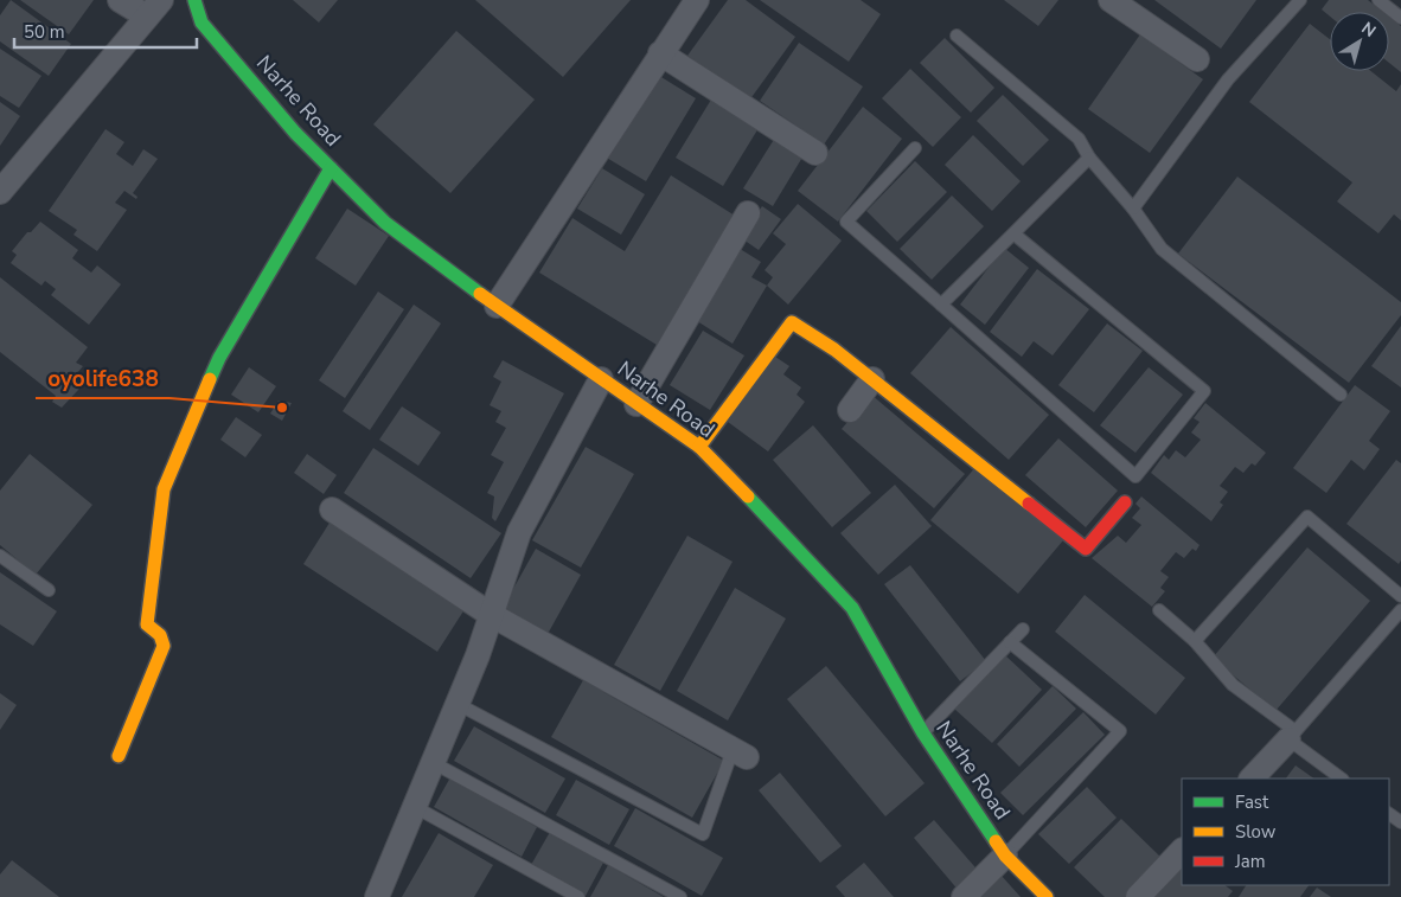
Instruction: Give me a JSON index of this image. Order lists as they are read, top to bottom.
{
  "streets": {
    "street": ["Narhe Road"]
  },
  "places": ["oyolife638"],
  "legend": ["Fast", "Slow", "Jam"],
  "scale_bar": "50 m",
  "north": "top right"
}
